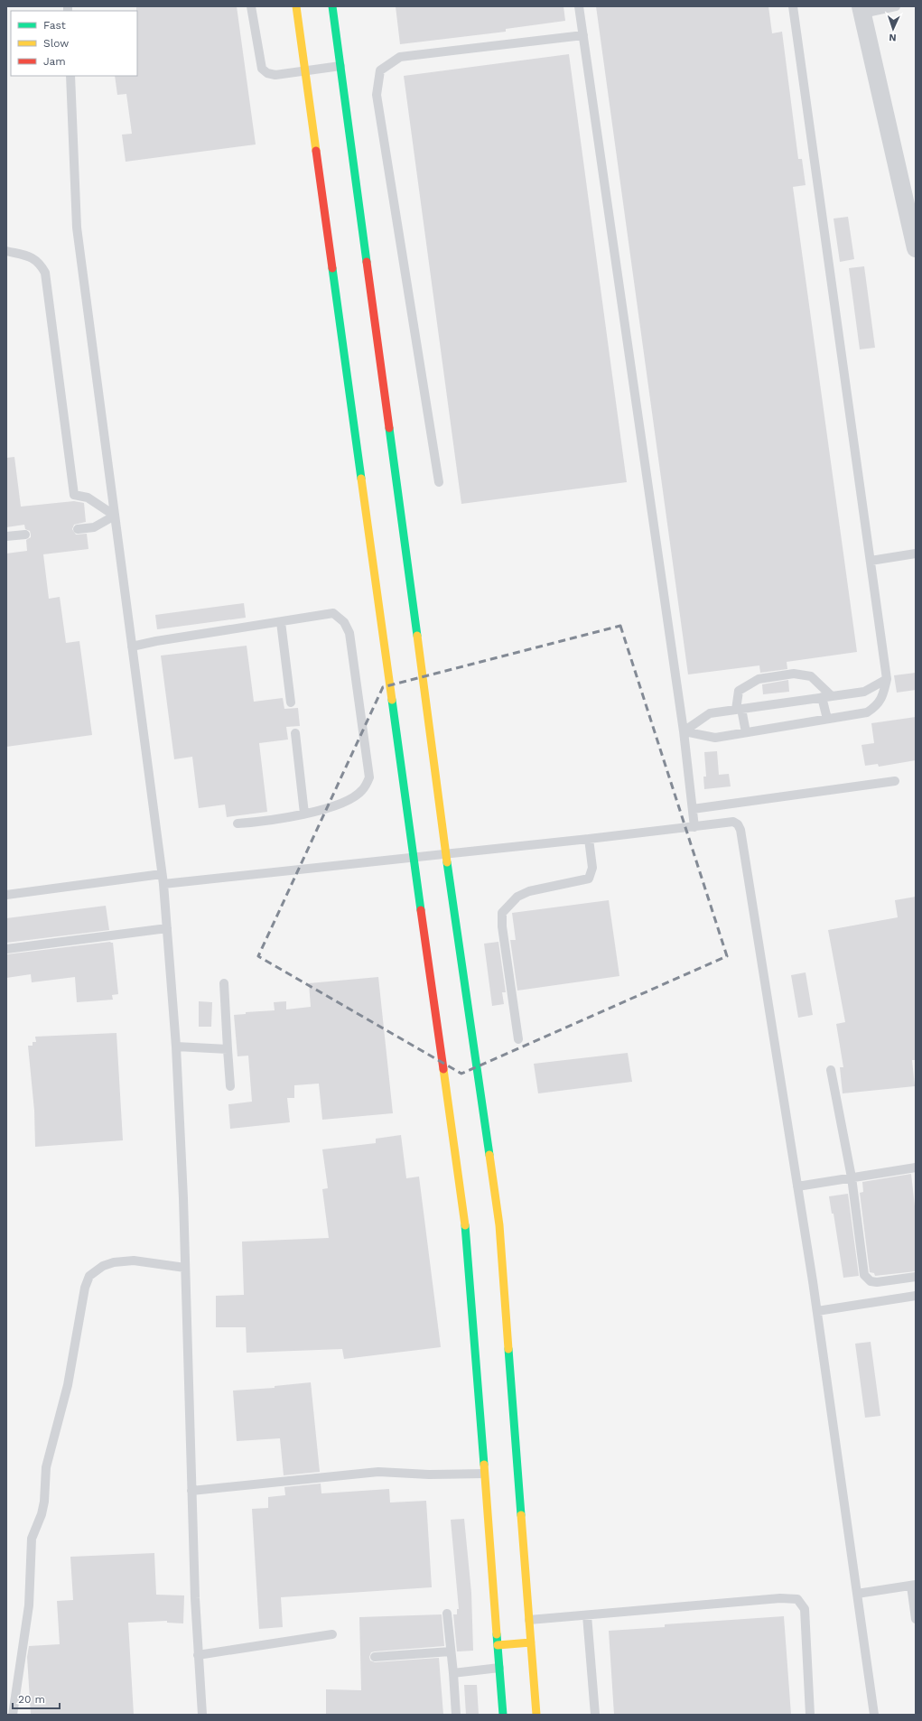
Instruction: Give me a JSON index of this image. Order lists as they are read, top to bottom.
{
  "legend": ["Fast", "Slow", "Jam"],
  "scale_bar": "20 m",
  "north": "bottom"
}
